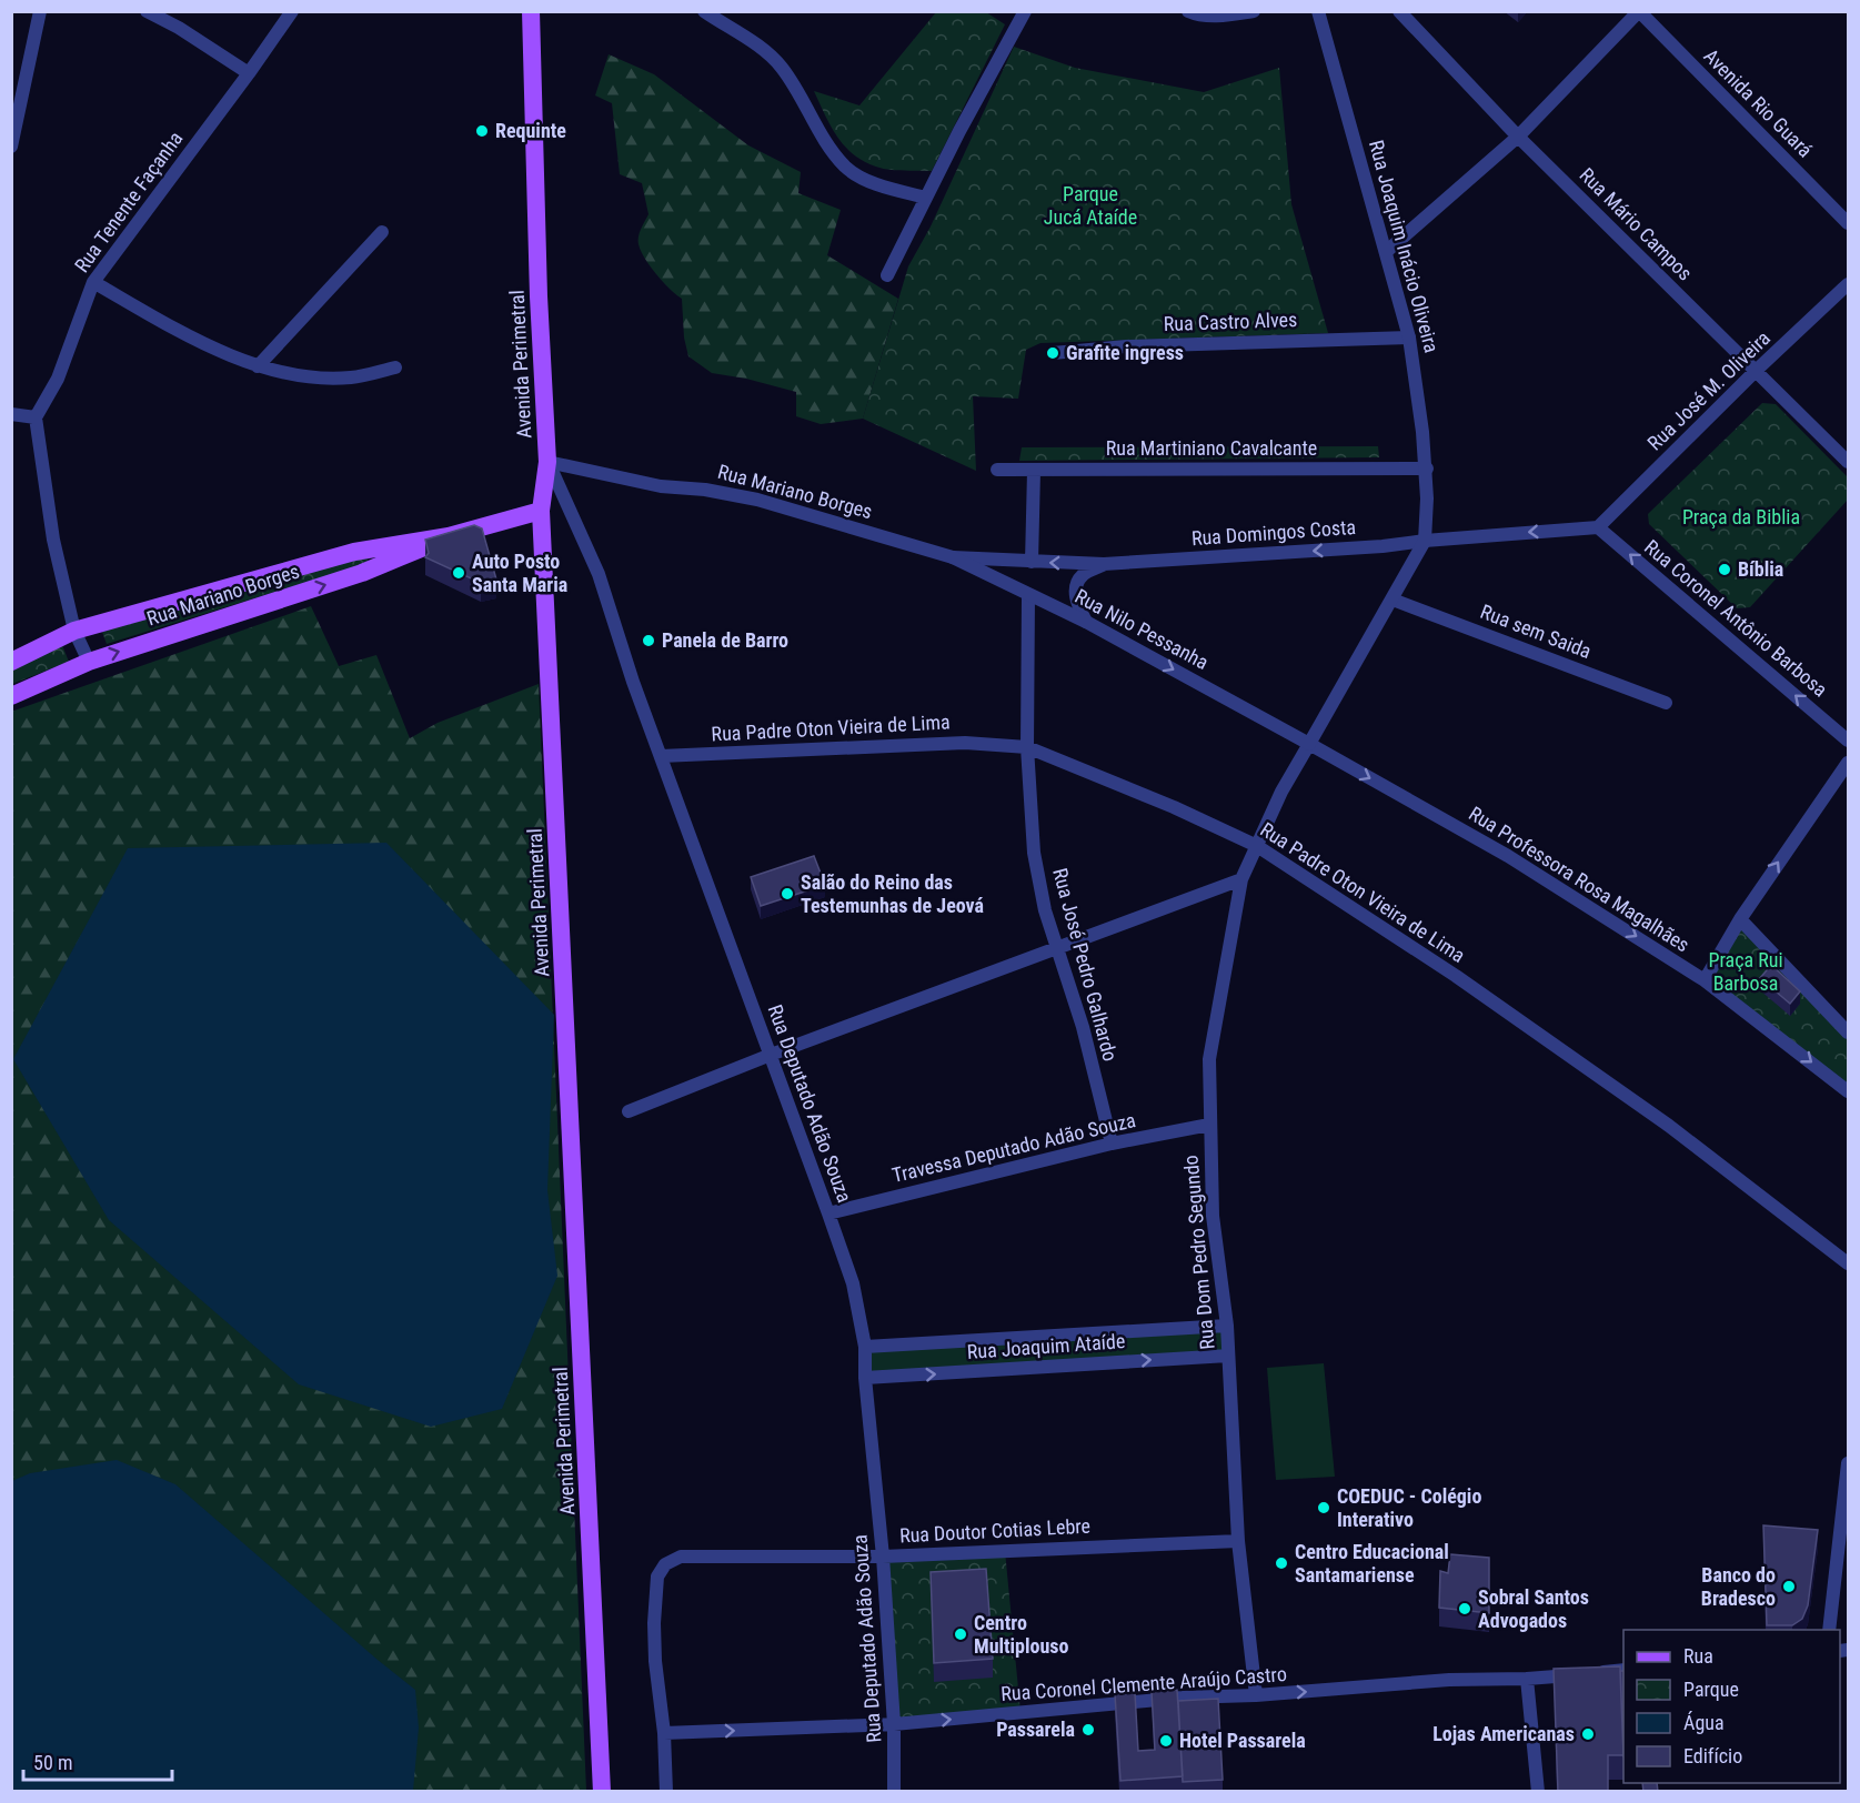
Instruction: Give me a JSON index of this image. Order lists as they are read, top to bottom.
{
  "streets": {
    "main road": ["Avenida Perimetral", "Rua Mariano Borges"],
    "street": [
      "Avenida Rio Guará",
      "Rua Tenente Façanha",
      "Rua Mário Campos",
      "Rua Joaquim Inácio Oliveira",
      "Rua Castro Alves",
      "Rua José M. Oliveira",
      "Rua Martiniano Cavalcante",
      "Rua Domingos Costa",
      "Rua Coronel Antônio Barbosa",
      "Rua Nilo Pessanha",
      "Rua sem Saida",
      "Rua Padre Oton Vieira de Lima",
      "Rua Professora Rosa Magalhães",
      "Rua José Pedro Galhardo",
      "Rua Deputado Adão Souza",
      "Travessa Deputado Adão Souza",
      "Rua Dom Pedro Segundo",
      "Rua Joaquim Ataíde",
      "Rua Doutor Cotias Lebre",
      "Rua Coronel Clemente Araújo Castro"
    ]
  },
  "crossings": [
    ["Rua Mário Campos", "Rua José M. Oliveira"],
    ["Rua Joaquim Inácio Oliveira", "Rua Castro Alves"],
    ["Rua Joaquim Inácio Oliveira", "Rua Martiniano Cavalcante"],
    ["Rua Joaquim Inácio Oliveira", "Rua Domingos Costa"],
    ["Rua Joaquim Inácio Oliveira", "Rua Nilo Pessanha"],
    ["Rua Joaquim Inácio Oliveira", "Rua sem Saida"],
    ["Rua Joaquim Inácio Oliveira", "Rua Professora Rosa Magalhães"],
    ["Rua Joaquim Inácio Oliveira", "Rua Dom Pedro Segundo"],
    ["Avenida Perimetral", "Rua Mariano Borges"],
    ["Avenida Perimetral", "Rua Deputado Adão Souza"],
    ["Rua José M. Oliveira", "Rua Domingos Costa"],
    ["Rua José M. Oliveira", "Rua Coronel Antônio Barbosa"],
    ["Rua Mariano Borges", "Rua Domingos Costa"],
    ["Rua Mariano Borges", "Rua Nilo Pessanha"],
    ["Rua Mariano Borges", "Rua Deputado Adão Souza"],
    ["Rua Domingos Costa", "Rua Coronel Antônio Barbosa"],
    ["Rua Domingos Costa", "Rua Nilo Pessanha"],
    ["Rua Nilo Pessanha", "Rua Professora Rosa Magalhães"],
    ["Rua Nilo Pessanha", "Rua José Pedro Galhardo"],
    ["Rua Nilo Pessanha", "Rua Dom Pedro Segundo"],
    ["Rua Padre Oton Vieira de Lima", "Rua José Pedro Galhardo"],
    ["Rua Padre Oton Vieira de Lima", "Rua Deputado Adão Souza"],
    ["Rua Padre Oton Vieira de Lima", "Rua Dom Pedro Segundo"],
    ["Rua Professora Rosa Magalhães", "Rua Dom Pedro Segundo"],
    ["Rua José Pedro Galhardo", "Travessa Deputado Adão Souza"],
    ["Rua Deputado Adão Souza", "Travessa Deputado Adão Souza"],
    ["Rua Deputado Adão Souza", "Rua Joaquim Ataíde"],
    ["Rua Deputado Adão Souza", "Rua Doutor Cotias Lebre"],
    ["Rua Deputado Adão Souza", "Rua Coronel Clemente Araújo Castro"],
    ["Travessa Deputado Adão Souza", "Rua Dom Pedro Segundo"],
    ["Rua Dom Pedro Segundo", "Rua Joaquim Ataíde"],
    ["Rua Dom Pedro Segundo", "Rua Doutor Cotias Lebre"],
    ["Rua Dom Pedro Segundo", "Rua Coronel Clemente Araújo Castro"],
    ["Rua Doutor Cotias Lebre", "Rua Coronel Clemente Araújo Castro"]
  ],
  "one_way": [
    "Rua Domingos Costa",
    "Rua Coronel Antônio Barbosa",
    "Rua Nilo Pessanha",
    "Rua Professora Rosa Magalhães",
    "Rua Coronel Clemente Araújo Castro"
  ],
  "parks": ["Parque Jucá Ataíde", "Praça da Biblia", "Praça Rui Barbosa"],
  "places": [
    "Requinte",
    "Grafite ingress",
    "Bíblia",
    "Auto Posto Santa Maria",
    "Panela de Barro",
    "Salão do Reino das Testemunhas de Jeová",
    "COEDUC - Colégio Interativo",
    "Centro Educacional Santamariense",
    "Banco do Bradesco",
    "Sobral Santos Advogados",
    "Centro Multiplouso",
    "Passarela",
    "Lojas Americanas",
    "Hotel Passarela"
  ],
  "legend": [
    "Rua",
    "Parque",
    "Água",
    "Edifício"
  ],
  "scale_bar": "50 m"
}
